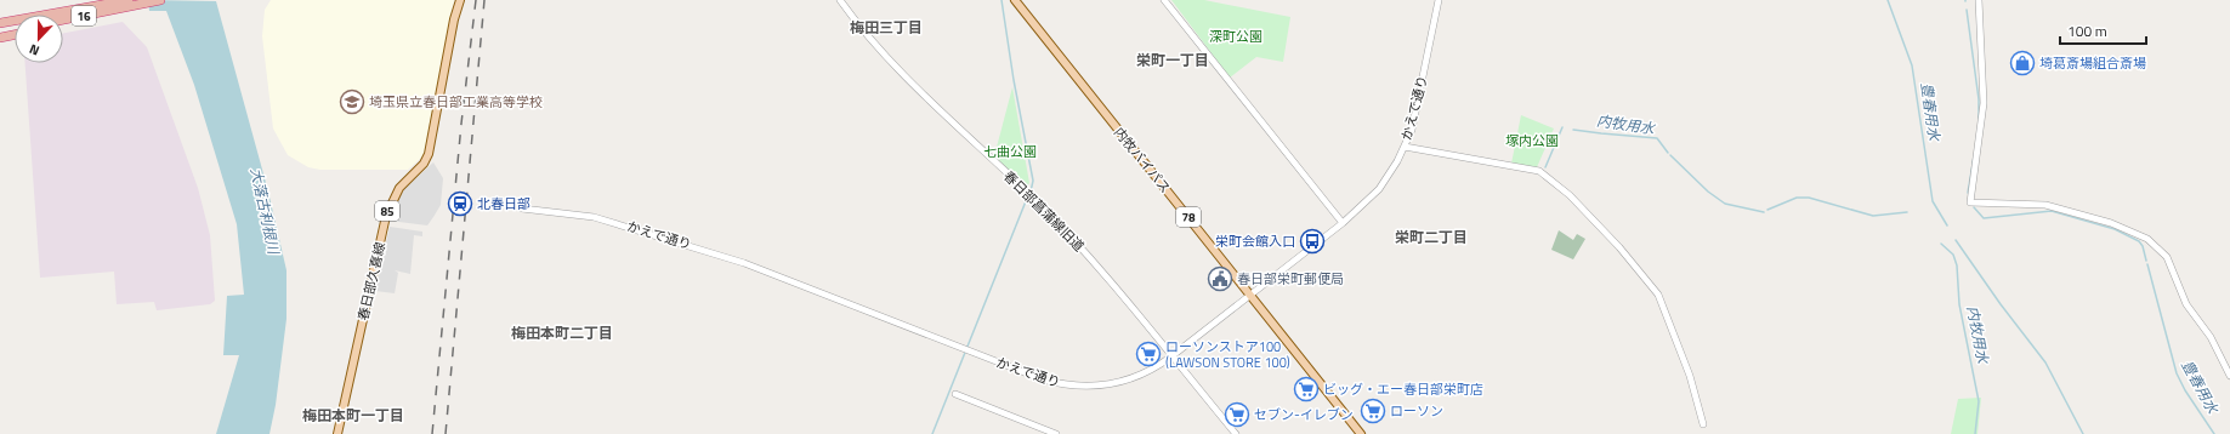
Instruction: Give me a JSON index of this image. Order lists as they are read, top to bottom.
{
  "streets": {
    "highway": ["16"],
    "main road": [
      "内牧バイパス",
      "85",
      "78",
      "春日部久喜線"
    ],
    "street": ["かえで通り", "春日部菖蒲線旧道"]
  },
  "crossings": [
    ["かえで通り", "内牧バイパス"],
    ["かえで通り", "春日部菖蒲線旧道"]
  ],
  "districts": [
    "梅田三丁目",
    "栄町一丁目",
    "栄町二丁目",
    "梅田本町二丁目",
    "梅田本町一丁目"
  ],
  "water": ["豊春用水", "内牧用水", "大落古利根川"],
  "parks": ["深町公園", "塚内公園", "七曲公園"],
  "places": {
    "shop": ["埼葛斎場組合斎場"],
    "school or university": ["埼玉県立春日部工業高等学校"],
    "station": ["北春日部"],
    "bus stop": ["栄町会館入口"],
    "public building": ["春日部栄町郵便局"],
    "supermarket": [
      "ローソンストア100 (LAWSON STORE 100)",
      "ビッグ・エー春日部栄町店",
      "ローソン",
      "セブン-イレブン"
    ]
  },
  "scale_bar": "100 m",
  "north": "bottom"
}
